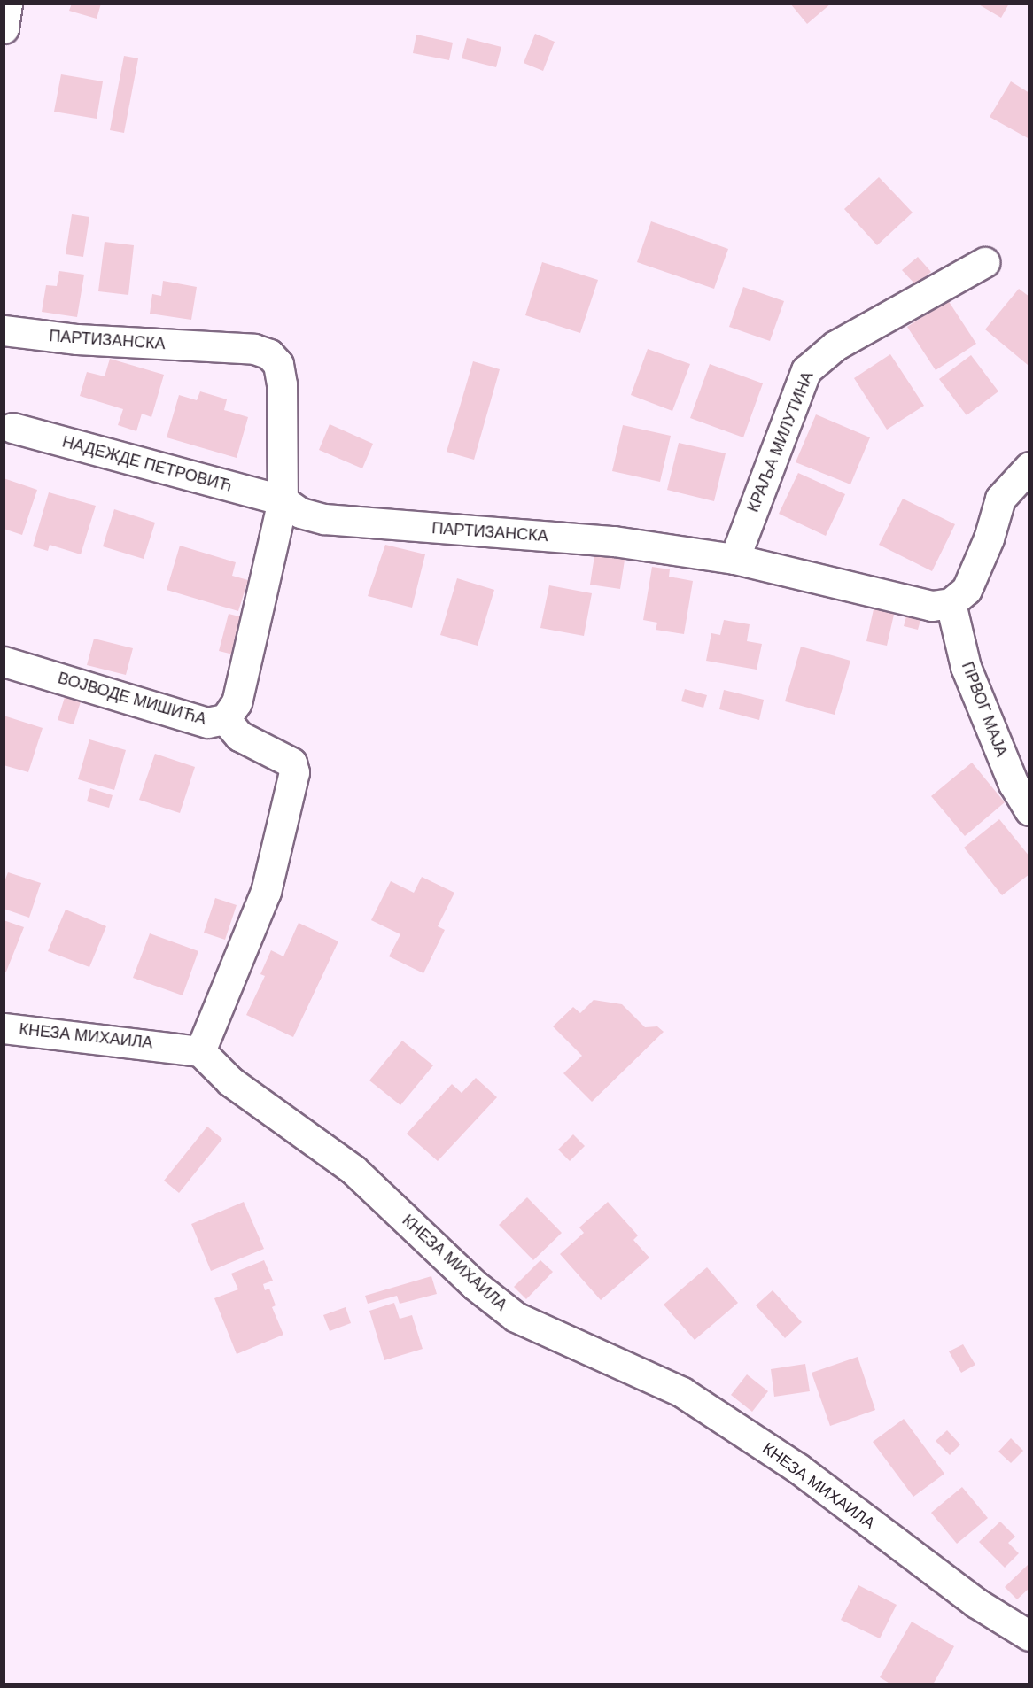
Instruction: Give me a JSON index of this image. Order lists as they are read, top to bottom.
{
  "streets": {
    "street": [
      "ПАРТИЗАНСКА",
      "КРАЉА МИЛУТИНА",
      "НАДЕЖДЕ ПЕТРОВИЋ",
      "ВОЈВОДЕ МИШИЋА",
      "ПРВОГ МАЈА",
      "КНЕЗА МИХАИЛА"
    ]
  },
  "crossings": [
    ["ПАРТИЗАНСКА", "КРАЉА МИЛУТИНА"],
    ["ПАРТИЗАНСКА", "НАДЕЖДЕ ПЕТРОВИЋ"],
    ["ПАРТИЗАНСКА", "ВОЈВОДЕ МИШИЋА"],
    ["ПАРТИЗАНСКА", "ПРВОГ МАЈА"],
    ["НАДЕЖДЕ ПЕТРОВИЋ", "ВОЈВОДЕ МИШИЋА"]
  ]
}
